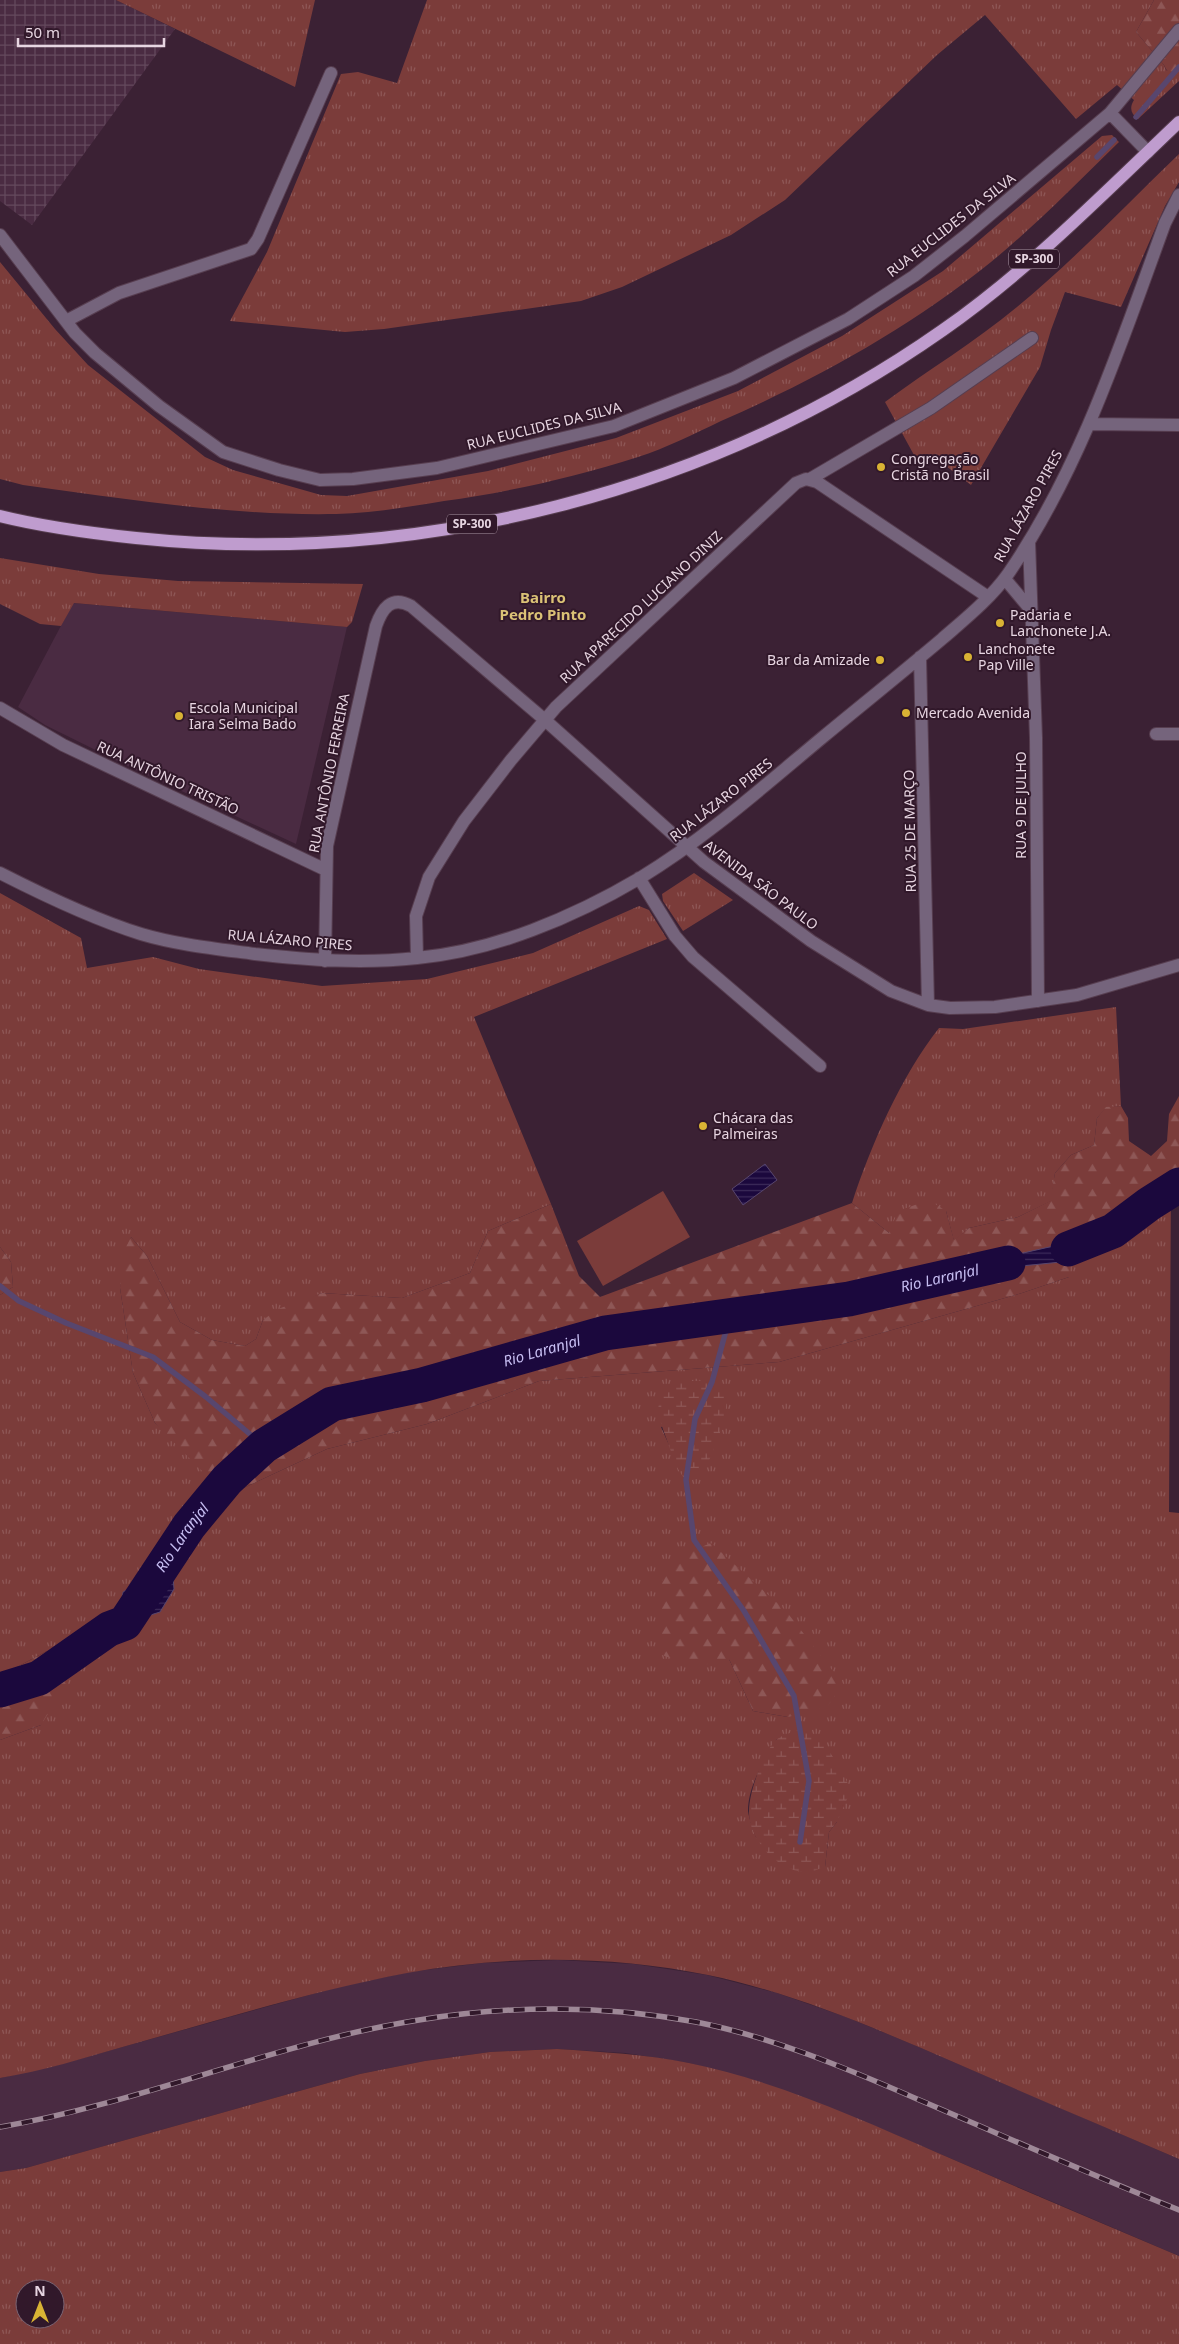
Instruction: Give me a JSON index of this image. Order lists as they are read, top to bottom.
{
  "streets": {
    "main road": ["SP-300"],
    "street": [
      "RUA EUCLIDES DA SILVA",
      "RUA LÁZARO PIRES",
      "RUA APARECIDO LUCIANO DINIZ",
      "RUA ANTÔNIO FERREIRA",
      "RUA ANTÔNIO TRISTÃO",
      "RUA 9 DE JULHO",
      "RUA 25 DE MARÇO",
      "AVENIDA SÃO PAULO"
    ]
  },
  "crossings": [
    ["RUA LÁZARO PIRES", "RUA APARECIDO LUCIANO DINIZ"],
    ["RUA LÁZARO PIRES", "RUA ANTÔNIO FERREIRA"],
    ["RUA LÁZARO PIRES", "RUA 9 DE JULHO"],
    ["RUA LÁZARO PIRES", "RUA 25 DE MARÇO"],
    ["RUA LÁZARO PIRES", "AVENIDA SÃO PAULO"],
    ["RUA APARECIDO LUCIANO DINIZ", "AVENIDA SÃO PAULO"],
    ["RUA ANTÔNIO FERREIRA", "RUA ANTÔNIO TRISTÃO"],
    ["RUA ANTÔNIO FERREIRA", "AVENIDA SÃO PAULO"],
    ["RUA 9 DE JULHO", "AVENIDA SÃO PAULO"],
    ["RUA 25 DE MARÇO", "AVENIDA SÃO PAULO"]
  ],
  "districts": ["Bairro Pedro Pinto"],
  "water": ["Rio Laranjal"],
  "places": [
    "Congregação Cristã no Brasil",
    "Padaria e Lanchonete J.A.",
    "Lanchonete Pap Ville",
    "Bar da Amizade",
    "Mercado Avenida",
    "Escola Municipal Iara Selma Bado",
    "Chácara das Palmeiras"
  ],
  "scale_bar": "50 m",
  "north": "top"
}
